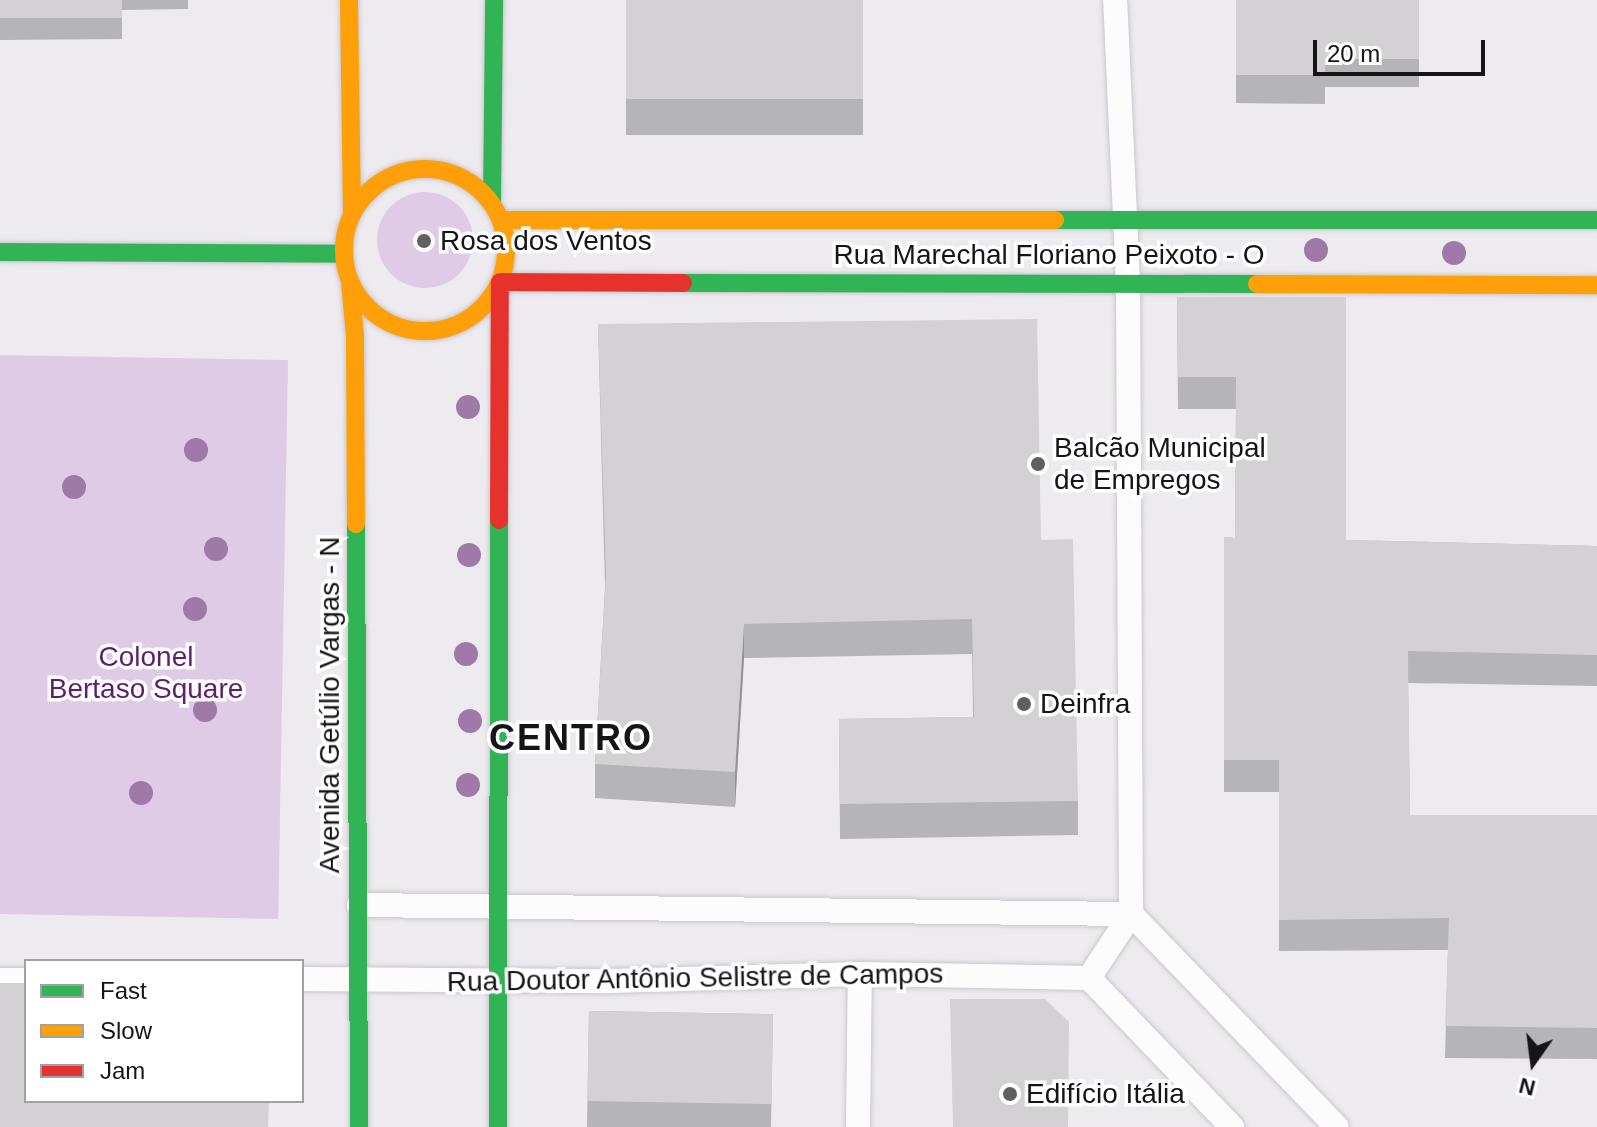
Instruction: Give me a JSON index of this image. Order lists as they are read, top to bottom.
{
  "streets": {
    "street": ["Rua Marechal Floriano Peixoto - O", "Avenida Getúlio Vargas - N"],
    "lane": ["Rua Doutor Antônio Selistre de Campos"]
  },
  "crossings": [
    ["Rua Marechal Floriano Peixoto - O", "Avenida Getúlio Vargas - N"],
    ["Avenida Getúlio Vargas - N", "Rua Doutor Antônio Selistre de Campos"]
  ],
  "districts": ["CENTRO"],
  "parks": ["Colonel Bertaso Square"],
  "places": [
    "Rosa dos Ventos",
    "Balcão Municipal de Empregos",
    "Deinfra",
    "Edifício Itália"
  ],
  "legend": ["Fast", "Slow", "Jam"],
  "scale_bar": "20 m",
  "north": "bottom"
}
